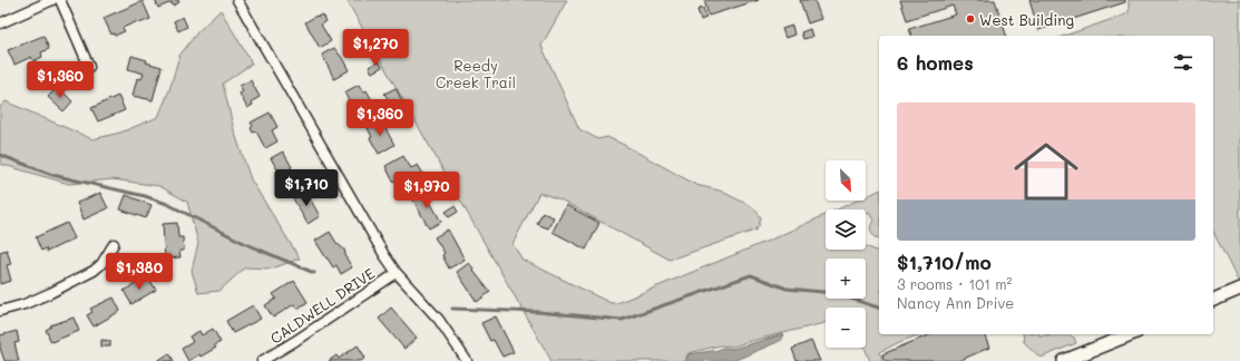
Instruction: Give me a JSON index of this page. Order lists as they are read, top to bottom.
{
  "streets": {
    "street": ["CALDWELL DRIVE"]
  },
  "parks": ["Reedy Creek Trail"],
  "places": ["West Building"],
  "north": "bottom right",
  "page": {
    "price": [
      "$1,270",
      "$1,360",
      "$1,360",
      "$1,710",
      "$1,970",
      "$1,380"
    ],
    "heading": "6 homes",
    "list": [
      {
        "name": "$1,710/mo",
        "note": "3 rooms · 101 m² · Nancy Ann Drive"
      }
    ],
    "map_buttons": ["+", "−"]
  }
}
